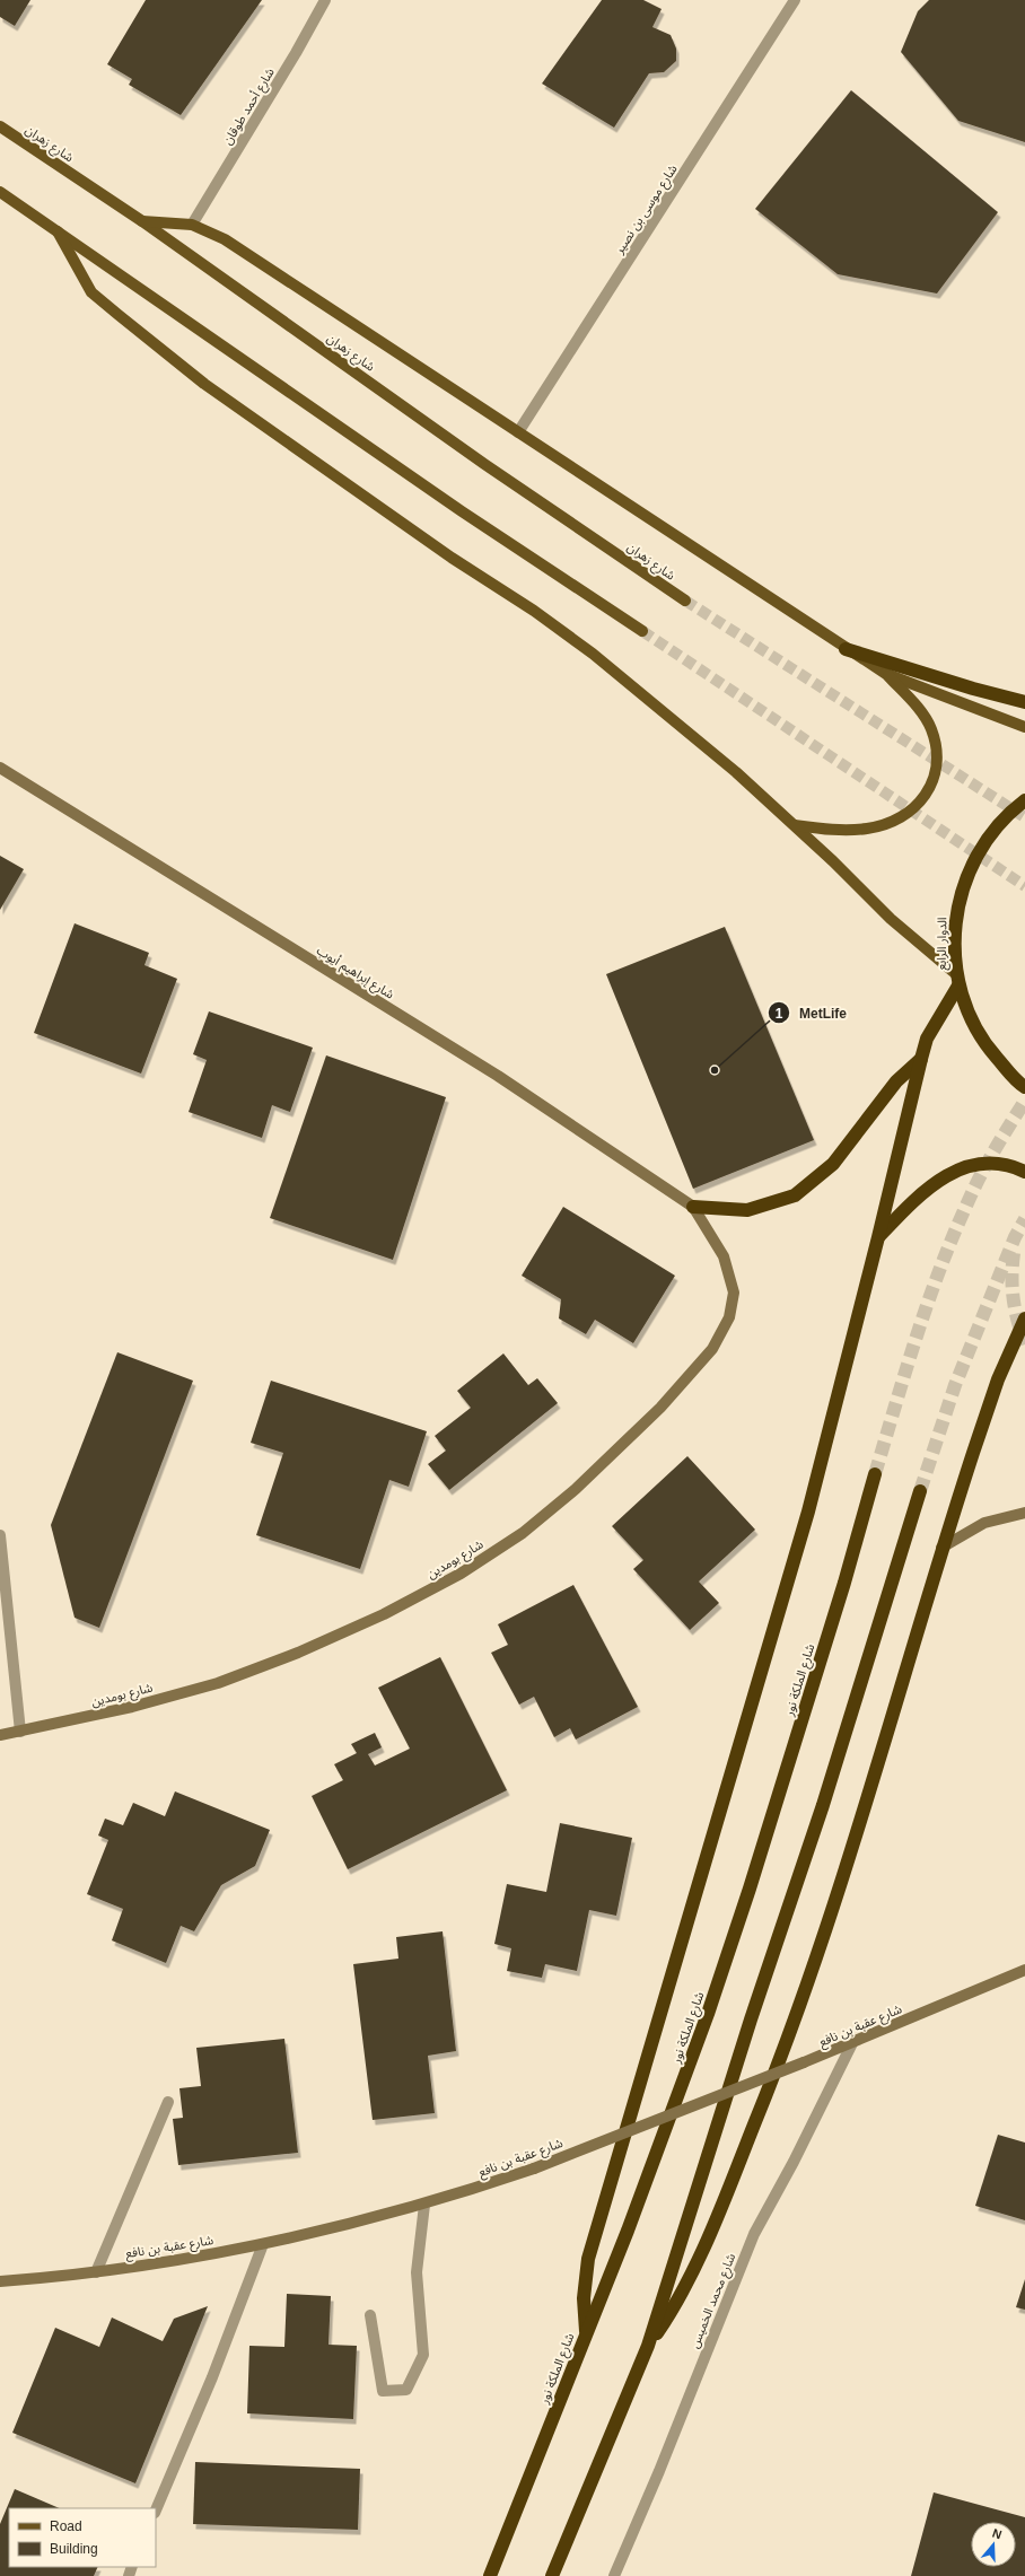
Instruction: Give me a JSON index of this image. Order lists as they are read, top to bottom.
{
  "streets": {
    "highway": ["الدوار الرابع", "شارع الملكة نور"],
    "main road": ["شارع زهران"],
    "street": [
      "شارع أحمد طوقان",
      "شارع موسى بن نصير",
      "شارع إبراهيم أيوب",
      "شارع بومدين",
      "شارع عقبة بن نافع",
      "شارع محمد الخميس"
    ]
  },
  "crossings": [
    ["شارع إبراهيم أيوب", "شارع بومدين"],
    ["شارع عقبة بن نافع", "شارع محمد الخميس"]
  ],
  "places": ["MetLife"],
  "legend": ["Road", "Building"],
  "north": "top"
}
